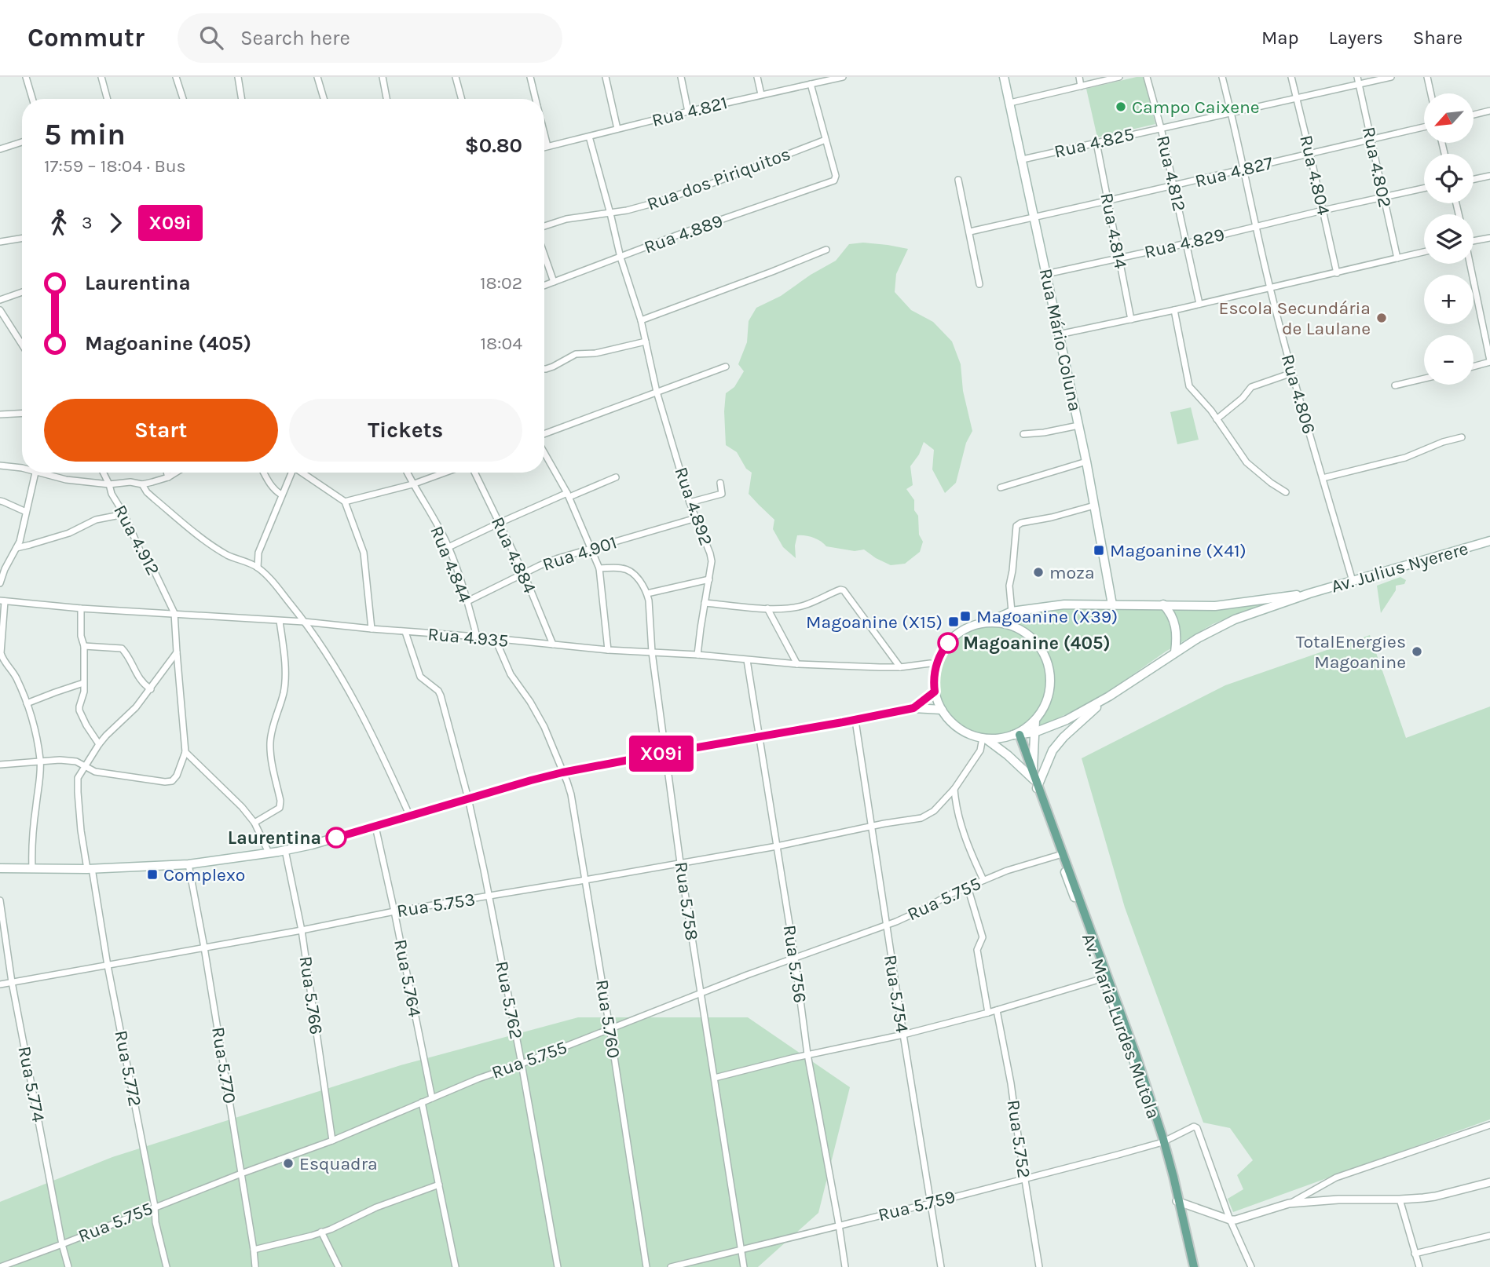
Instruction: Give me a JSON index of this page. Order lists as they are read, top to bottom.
{
  "streets": {
    "main road": ["Rua Mário Coluna", "Av. Julius Nyerere", "Av. Maria Lurdes Mutola"],
    "street": [
      "Rua 4.821",
      "Rua 4.825",
      "Rua 4.802",
      "Rua 4.827",
      "Rua 4.812",
      "Rua 4.804",
      "Rua dos Piriquitos",
      "Rua 4.814",
      "Rua 4.889",
      "Rua 4.829",
      "Rua 4.806",
      "Rua 4.892",
      "Rua 4.912",
      "Rua 4.901",
      "Rua 4.884",
      "Rua 4.844",
      "Rua 4.935",
      "Rua 5.755",
      "Rua 5.758",
      "Rua 5.753",
      "Rua 5.756",
      "Rua 5.764",
      "Rua 5.754",
      "Rua 5.766",
      "Rua 5.762",
      "Rua 5.760",
      "Rua 5.770",
      "Rua 5.772",
      "Rua 5.774",
      "Rua 5.752",
      "Rua 5.759"
    ]
  },
  "crossings": [
    ["Rua 4.821", "Rua 4.892"],
    ["Rua 4.825", "Rua 4.802"],
    ["Rua 4.825", "Rua 4.812"],
    ["Rua 4.825", "Rua 4.804"],
    ["Rua 4.825", "Rua 4.814"],
    ["Rua 4.825", "Rua Mário Coluna"],
    ["Rua 4.825", "Rua 4.806"],
    ["Rua 4.802", "Rua 4.827"],
    ["Rua 4.802", "Rua 4.829"],
    ["Rua 4.827", "Rua 4.812"],
    ["Rua 4.827", "Rua 4.804"],
    ["Rua 4.827", "Rua 4.814"],
    ["Rua 4.827", "Rua Mário Coluna"],
    ["Rua 4.827", "Rua 4.806"],
    ["Rua 4.812", "Rua 4.829"],
    ["Rua 4.804", "Rua 4.829"],
    ["Rua dos Piriquitos", "Rua 4.889"],
    ["Rua dos Piriquitos", "Rua 4.892"],
    ["Rua 4.814", "Rua 4.829"],
    ["Rua 4.889", "Rua 4.892"],
    ["Rua 4.829", "Rua Mário Coluna"],
    ["Rua 4.829", "Rua 4.806"],
    ["Rua Mário Coluna", "Av. Julius Nyerere"],
    ["Rua 4.806", "Av. Julius Nyerere"],
    ["Rua 4.892", "Rua 4.901"],
    ["Rua 4.892", "Rua 4.935"],
    ["Rua 4.912", "Rua 4.935"],
    ["Rua 4.901", "Rua 4.884"],
    ["Rua 4.901", "Rua 4.844"],
    ["Rua 4.884", "Rua 4.935"],
    ["Rua 4.844", "Rua 4.935"],
    ["Av. Julius Nyerere", "Rua 4.935"],
    ["Av. Julius Nyerere", "Rua 5.753"],
    ["Rua 4.935", "Rua 5.758"],
    ["Rua 4.935", "Rua 5.753"],
    ["Rua 4.935", "Rua 5.756"],
    ["Rua 4.935", "Rua 5.762"],
    ["Rua 4.935", "Rua 5.760"],
    ["Rua 5.755", "Rua 5.758"],
    ["Rua 5.755", "Rua 5.756"],
    ["Rua 5.755", "Rua 5.764"],
    ["Rua 5.755", "Rua 5.754"],
    ["Rua 5.755", "Rua 5.766"],
    ["Rua 5.755", "Rua 5.762"],
    ["Rua 5.755", "Rua 5.760"],
    ["Rua 5.755", "Av. Maria Lurdes Mutola"],
    ["Rua 5.755", "Rua 5.770"],
    ["Rua 5.755", "Rua 5.772"],
    ["Rua 5.755", "Rua 5.774"],
    ["Rua 5.758", "Rua 5.753"],
    ["Rua 5.758", "Rua 5.759"],
    ["Rua 5.753", "Rua 5.756"],
    ["Rua 5.753", "Rua 5.764"],
    ["Rua 5.753", "Rua 5.754"],
    ["Rua 5.753", "Rua 5.766"],
    ["Rua 5.753", "Rua 5.762"],
    ["Rua 5.753", "Rua 5.760"],
    ["Rua 5.753", "Rua 5.770"],
    ["Rua 5.753", "Rua 5.772"],
    ["Rua 5.753", "Rua 5.774"],
    ["Rua 5.756", "Rua 5.759"],
    ["Rua 5.754", "Rua 5.759"],
    ["Av. Maria Lurdes Mutola", "Rua 5.759"],
    ["Rua 5.752", "Rua 5.759"]
  ],
  "places": {
    "other": [
      "Campo Caixene",
      "Escola Secundária de Laulane",
      "moza",
      "Magoanine (405)",
      "TotalEnergies Magoanine",
      "Laurentina",
      "Esquadra"
    ],
    "transit": [
      "Magoanine (X41)",
      "Magoanine (X39)",
      "Magoanine (X15)",
      "Complexo"
    ]
  },
  "lines": ["bus line X09i"],
  "north": "bottom left",
  "page": {
    "header": "Commutr",
    "search": "Search here",
    "nav": ["Map", "Layers", "Share"],
    "on_map": "X09i",
    "map_buttons": ["+", "−"],
    "heading": ["5 min", "17:59 – 18:04 · Bus", "$0.80"],
    "legs": ["3", "X09i"],
    "list": [
      {
        "name": "Laurentina",
        "value": "18:02"
      },
      {
        "name": "Magoanine (405)",
        "value": "18:04"
      }
    ],
    "buttons": ["Start", "Tickets"]
  }
}
